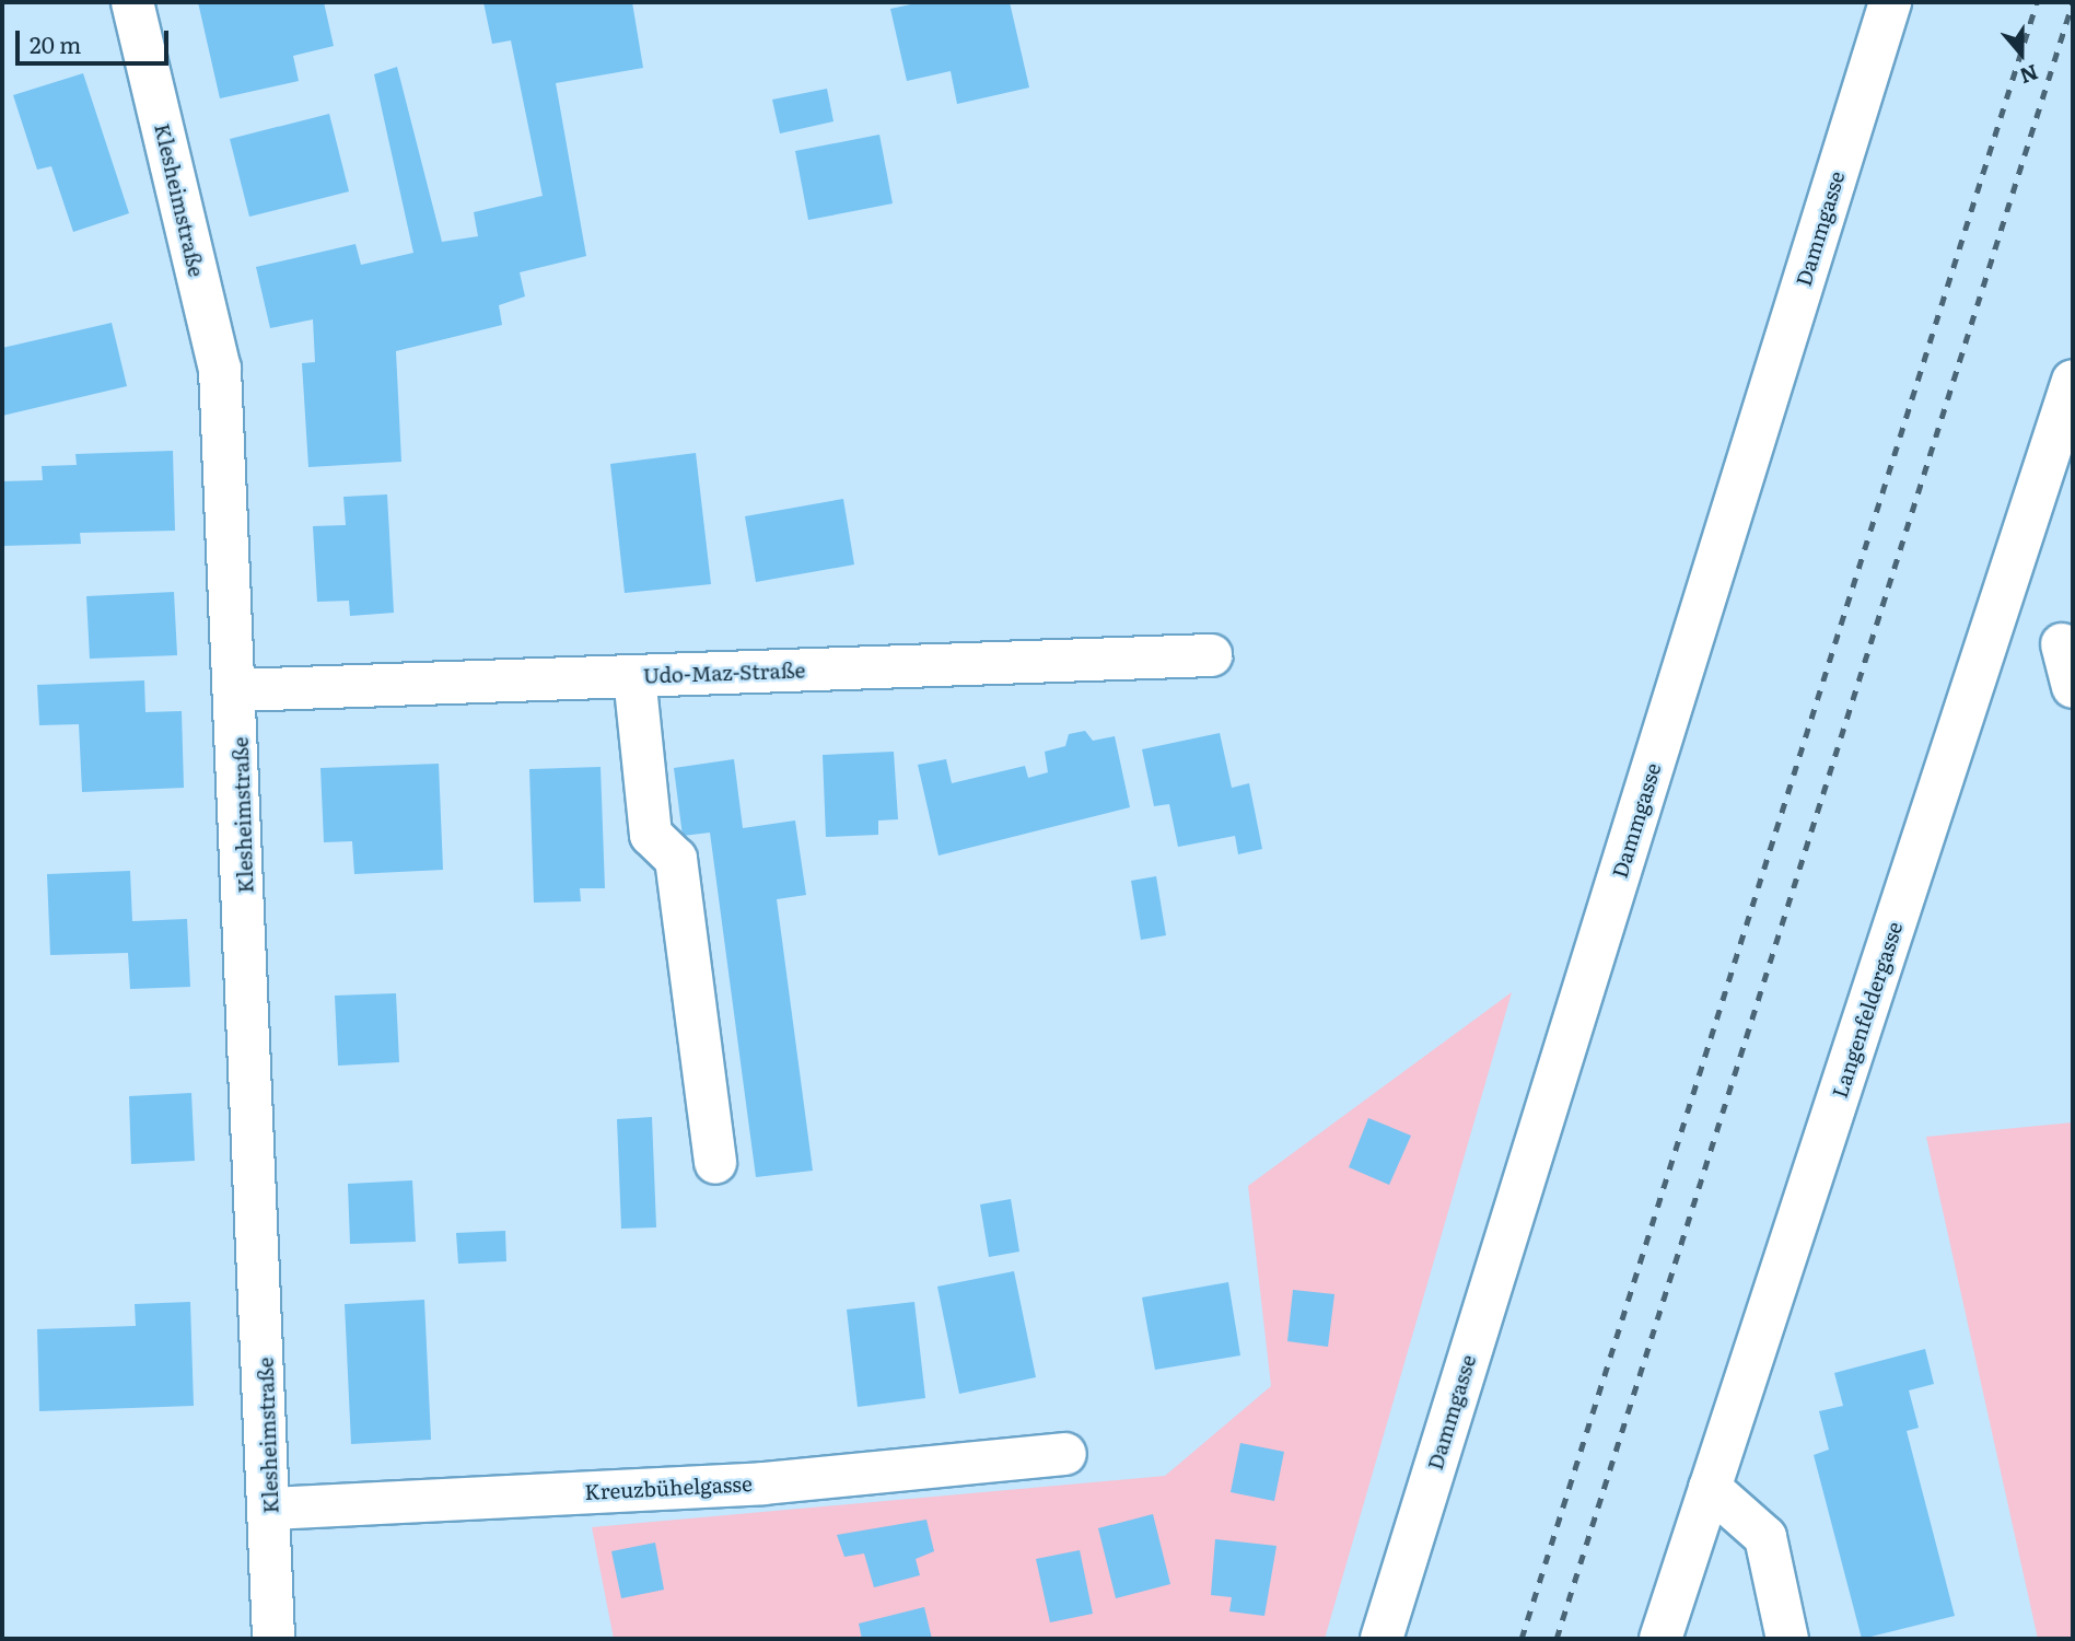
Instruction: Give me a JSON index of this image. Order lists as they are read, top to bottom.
{
  "streets": {
    "street": [
      "Klesheimstraße",
      "Dammgasse",
      "Udo-Maz-Straße",
      "Langenfeldergasse",
      "Kreuzbühelgasse"
    ]
  },
  "crossings": [
    ["Klesheimstraße", "Udo-Maz-Straße"],
    ["Klesheimstraße", "Kreuzbühelgasse"]
  ],
  "scale_bar": "20 m",
  "north": "bottom"
}
